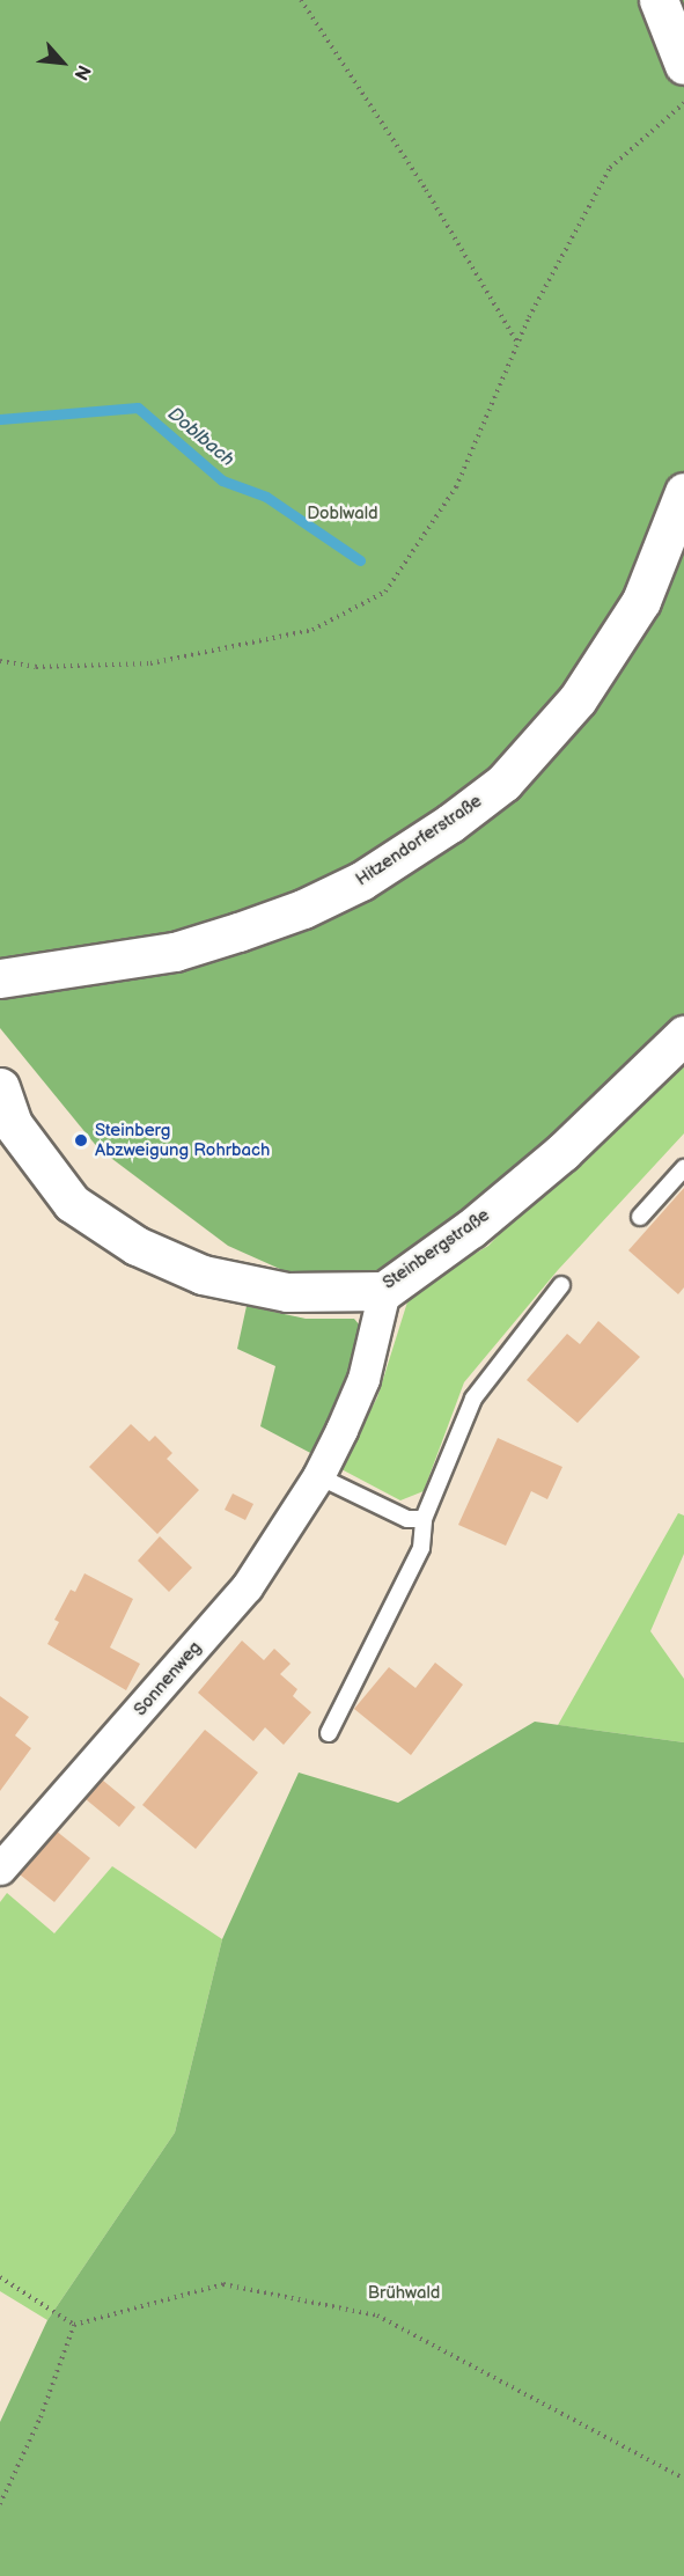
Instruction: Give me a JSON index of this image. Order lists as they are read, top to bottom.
{
  "streets": {
    "main road": ["Hitzendorferstraße", "Steinbergstraße"],
    "street": ["Sonnenweg"]
  },
  "crossings": [
    ["Steinbergstraße", "Sonnenweg"]
  ],
  "water": ["Doblbach"],
  "parks": ["Doblwald", "Brühwald"],
  "places": ["Steinberg Abzweigung Rohrbach"],
  "north": "bottom right"
}
